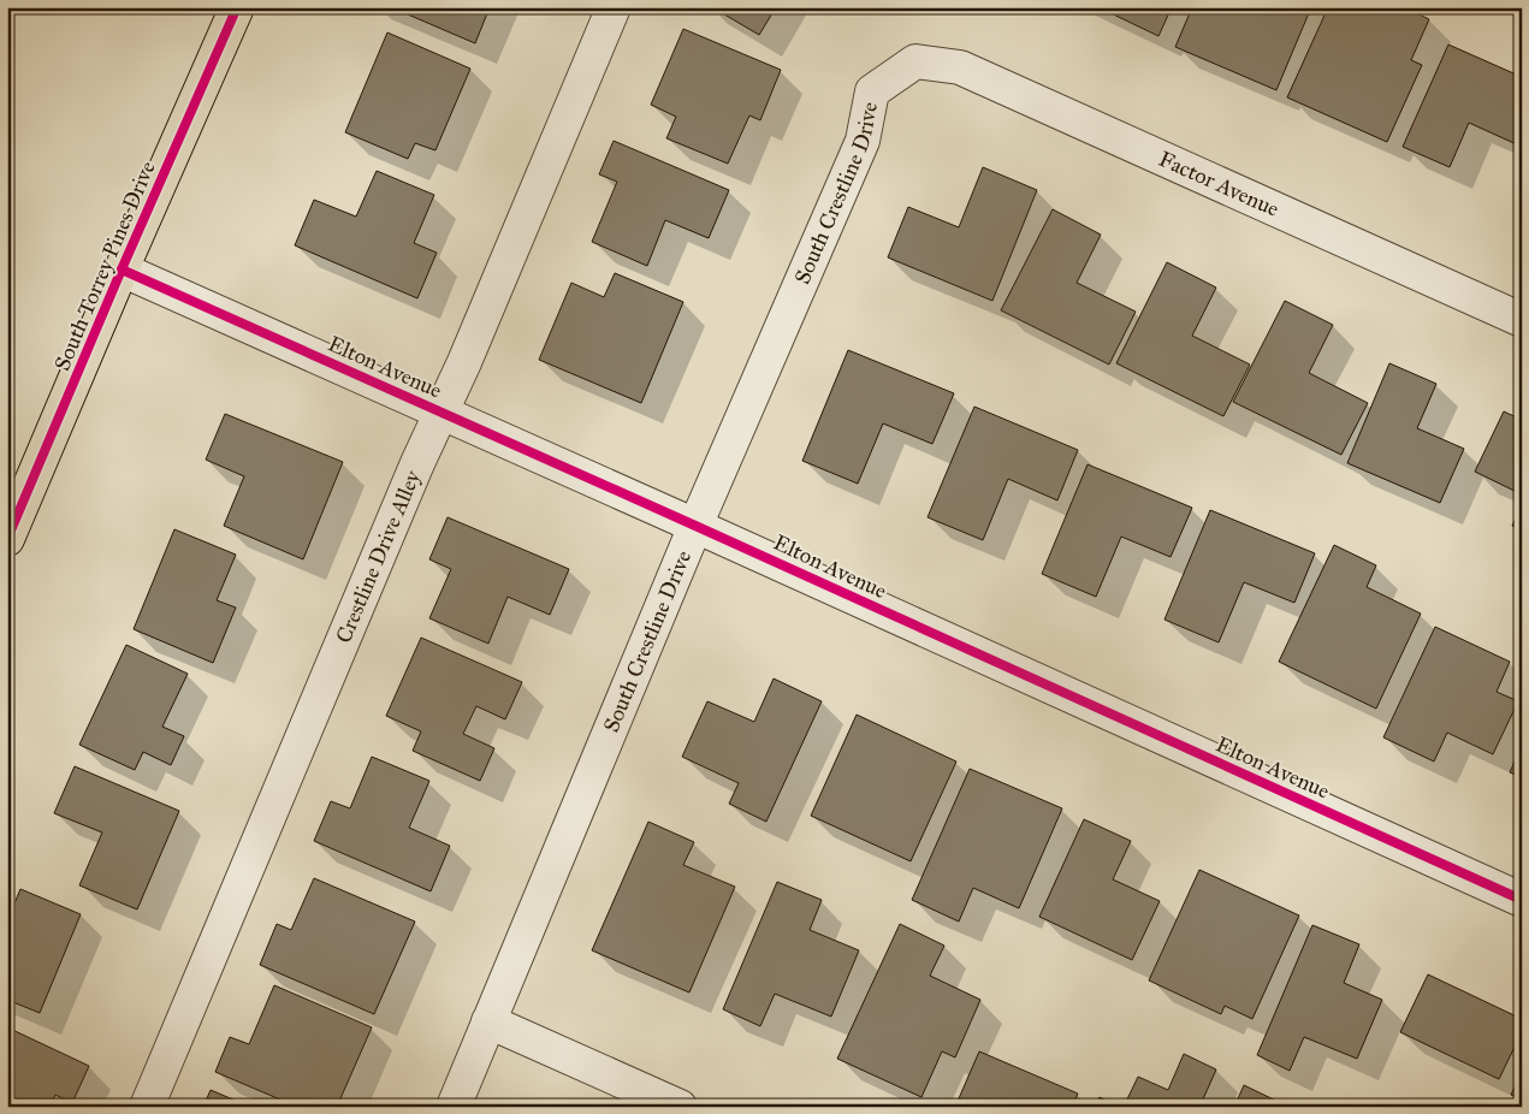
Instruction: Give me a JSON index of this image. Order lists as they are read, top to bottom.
{
  "streets": {
    "main road": ["South Torrey Pines Drive"],
    "street": [
      "Factor Avenue",
      "South Crestline Drive",
      "Elton Avenue",
      "Crestline Drive Alley"
    ]
  },
  "crossings": [
    ["Factor Avenue", "South Crestline Drive"],
    ["South Crestline Drive", "Elton Avenue"],
    ["South Torrey Pines Drive", "Elton Avenue"],
    ["Elton Avenue", "Crestline Drive Alley"]
  ]
}
